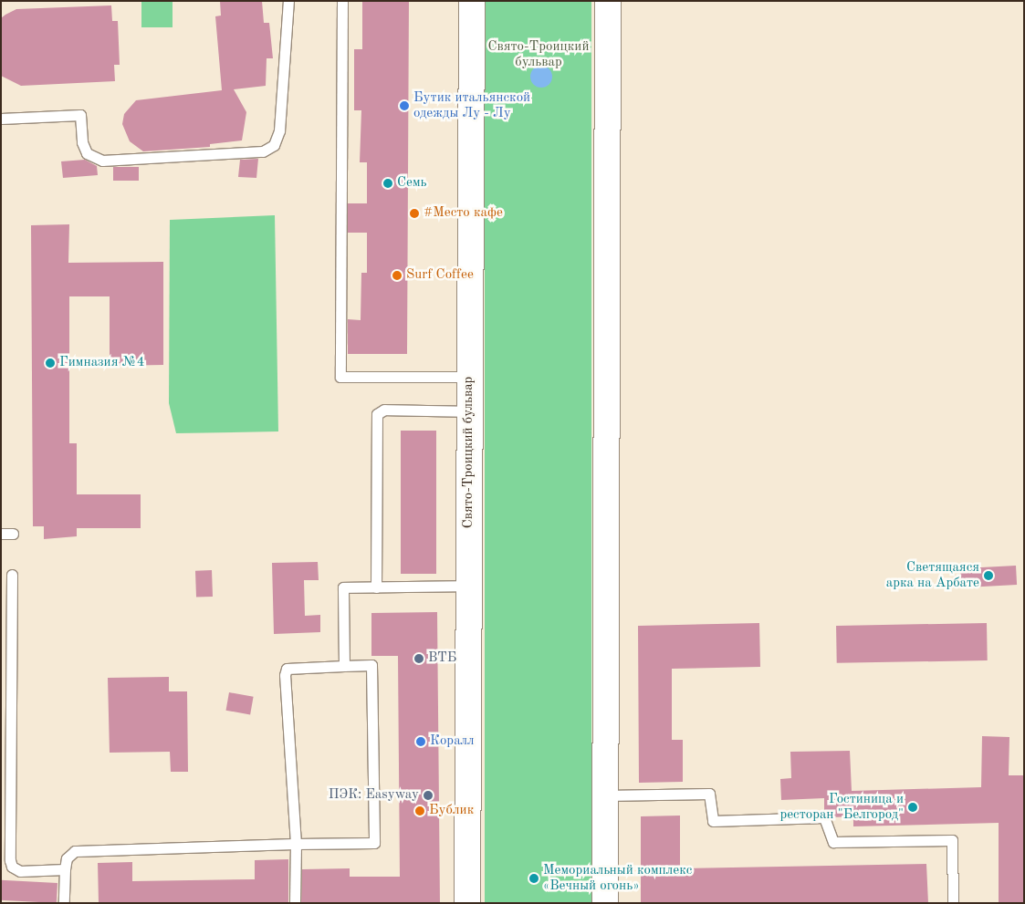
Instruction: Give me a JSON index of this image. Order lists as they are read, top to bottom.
{
  "streets": {
    "street": ["Свято-Троицкий бульвар"]
  },
  "parks": ["Свято-Троицкий бульвар"],
  "places": [
    "Бутик итальянской одежды Лу - Лу",
    "Семь",
    "#Место кафе",
    "Surf Coffee",
    "Гимназия №4",
    "Светящаяся арка на Арбате",
    "ВТБ",
    "Коралл",
    "ПЭК: Easyway",
    "Гостиница и ресторан \"Белгород\"",
    "Бублик",
    "Мемориальный комплекс «Вечный огонь»"
  ]
}
